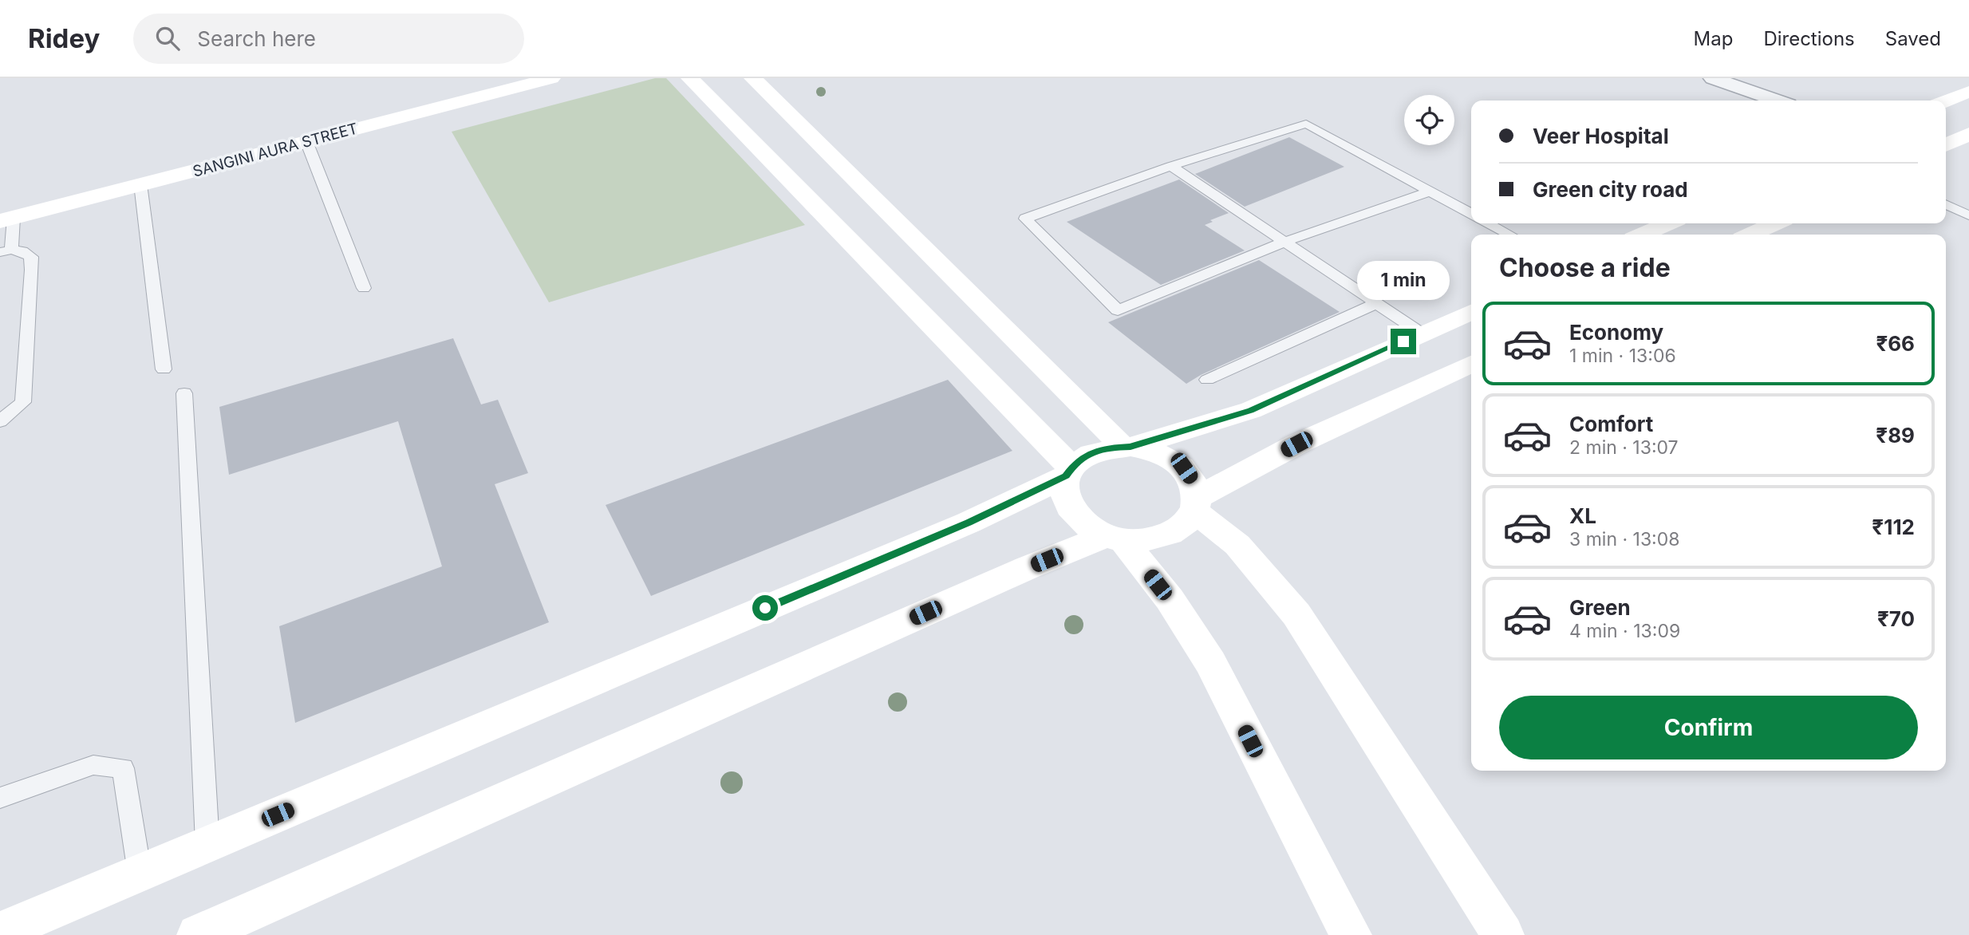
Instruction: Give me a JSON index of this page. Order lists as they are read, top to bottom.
{
  "streets": {
    "street": ["SANGINI AURA STREET"]
  },
  "page": {
    "header": "Ridey",
    "search": "Search here",
    "nav": ["Map", "Directions", "Saved"],
    "banner": ["Veer Hospital", "Green city road"],
    "heading": "Choose a ride",
    "bubble": "1 min",
    "list": [
      {
        "name": "Economy",
        "note": "1 min · 13:06",
        "value": "₹66"
      },
      {
        "name": "Comfort",
        "note": "2 min · 13:07",
        "value": "₹89"
      },
      {
        "name": "XL",
        "note": "3 min · 13:08",
        "value": "₹112"
      },
      {
        "name": "Green",
        "note": "4 min · 13:09",
        "value": "₹70"
      }
    ],
    "buttons": "Confirm"
  }
}
